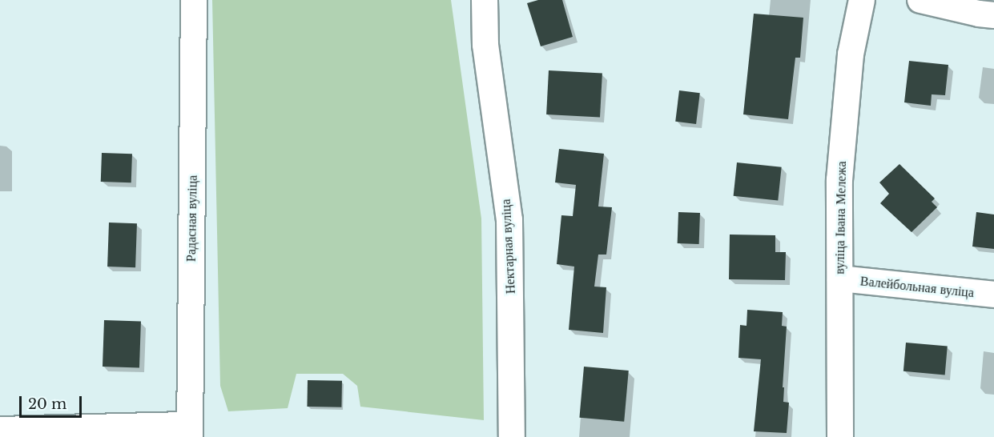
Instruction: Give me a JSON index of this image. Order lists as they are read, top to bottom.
{
  "streets": {
    "street": [
      "вуліца Івана Мележа",
      "Радасная вуліца",
      "Нектарная вуліца",
      "Валейбольная вуліца"
    ]
  },
  "crossings": [
    ["вуліца Івана Мележа", "Валейбольная вуліца"]
  ],
  "scale_bar": "20 m"
}
